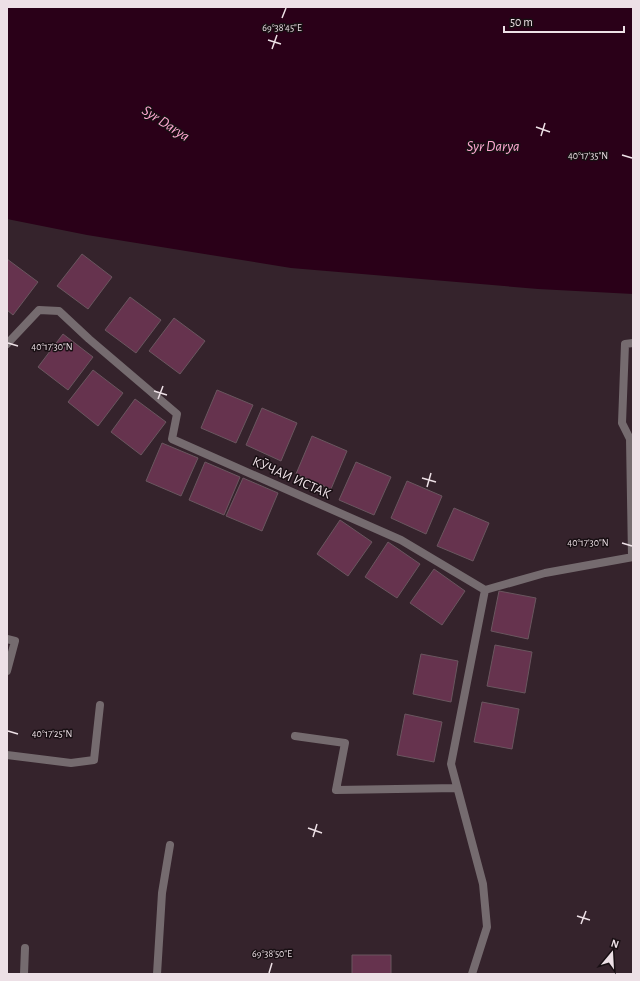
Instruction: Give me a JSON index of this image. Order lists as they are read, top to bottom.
{
  "streets": {
    "street": ["КӮЧАИ ИСТАК"]
  },
  "water": ["Syr Darya"],
  "scale_bar": "50 m",
  "north": "top",
  "coordinates": [
    "69°38'45\"E",
    "40°17'35\"N",
    "40°17'30\"N",
    "40°17'25\"N",
    "69°38'50\"E"
  ]
}
